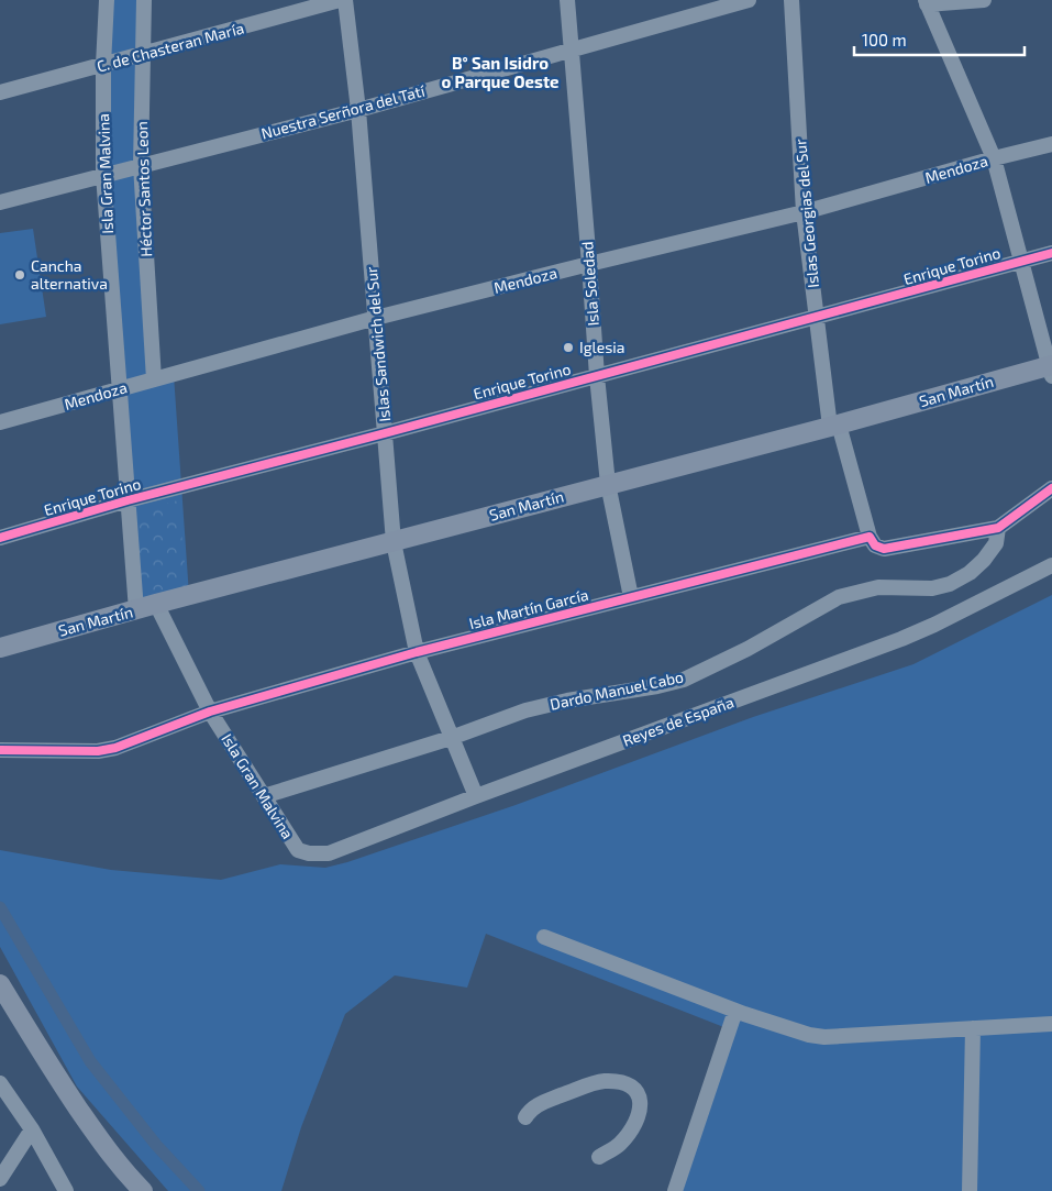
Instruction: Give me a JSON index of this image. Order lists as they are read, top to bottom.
{
  "streets": {
    "main road": ["San Martín"],
    "street": [
      "C. de Chasteran María",
      "Nuestra Serñora del Tatí",
      "Mendoza",
      "Isla Gran Malvina",
      "Héctor Santos Leon",
      "Islas Georgias del Sur",
      "Enrique Torino",
      "Isla Soledad",
      "Islas Sandwich del Sur",
      "Isla Martín García",
      "Dardo Manuel Cabo",
      "Reyes de España"
    ]
  },
  "crossings": [
    ["C. de Chasteran María", "Isla Gran Malvina"],
    ["C. de Chasteran María", "Héctor Santos Leon"],
    ["Nuestra Serñora del Tatí", "Isla Gran Malvina"],
    ["Nuestra Serñora del Tatí", "Héctor Santos Leon"],
    ["Nuestra Serñora del Tatí", "Isla Soledad"],
    ["Nuestra Serñora del Tatí", "Islas Sandwich del Sur"],
    ["Mendoza", "Isla Gran Malvina"],
    ["Mendoza", "Héctor Santos Leon"],
    ["Mendoza", "Islas Georgias del Sur"],
    ["Mendoza", "Isla Soledad"],
    ["Mendoza", "Islas Sandwich del Sur"],
    ["Isla Gran Malvina", "Enrique Torino"],
    ["Isla Gran Malvina", "San Martín"],
    ["Isla Gran Malvina", "Isla Martín García"],
    ["Isla Gran Malvina", "Dardo Manuel Cabo"],
    ["Isla Gran Malvina", "Reyes de España"],
    ["Islas Georgias del Sur", "Enrique Torino"],
    ["Islas Georgias del Sur", "San Martín"],
    ["Islas Georgias del Sur", "Isla Martín García"],
    ["Enrique Torino", "Isla Soledad"],
    ["Enrique Torino", "Islas Sandwich del Sur"],
    ["Isla Soledad", "San Martín"],
    ["Isla Soledad", "Isla Martín García"],
    ["Islas Sandwich del Sur", "San Martín"],
    ["Islas Sandwich del Sur", "Isla Martín García"],
    ["Islas Sandwich del Sur", "Dardo Manuel Cabo"],
    ["Islas Sandwich del Sur", "Reyes de España"]
  ],
  "districts": ["B° San Isidro o Parque Oeste"],
  "places": ["Cancha alternativa", "Iglesia"],
  "scale_bar": "100 m"
}
